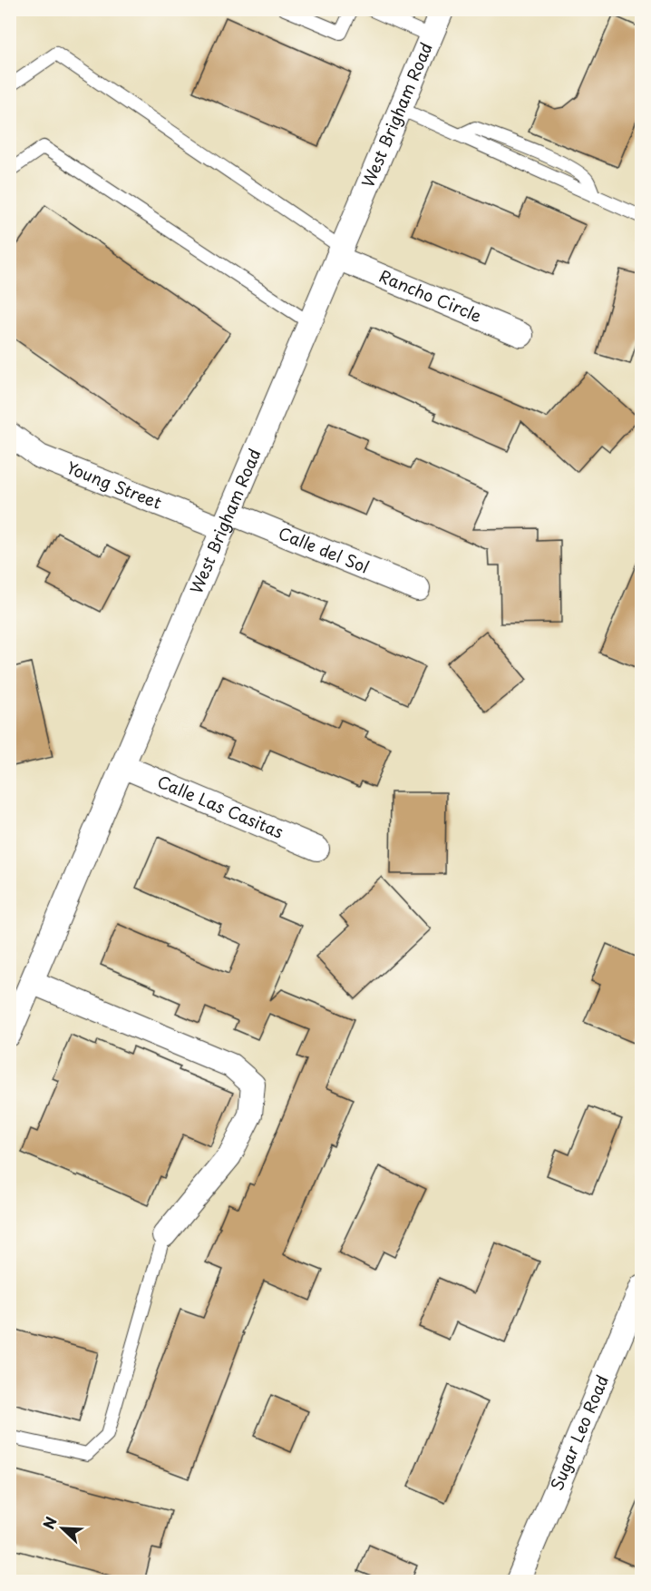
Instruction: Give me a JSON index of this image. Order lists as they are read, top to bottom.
{
  "streets": {
    "street": [
      "West Brigham Road",
      "Rancho Circle",
      "Young Street",
      "Calle del Sol",
      "Calle Las Casitas",
      "Sugar Leo Road"
    ]
  },
  "crossings": [
    ["West Brigham Road", "Rancho Circle"],
    ["West Brigham Road", "Young Street"],
    ["West Brigham Road", "Calle del Sol"],
    ["West Brigham Road", "Calle Las Casitas"],
    ["Young Street", "Calle del Sol"]
  ],
  "north": "top left"
}
